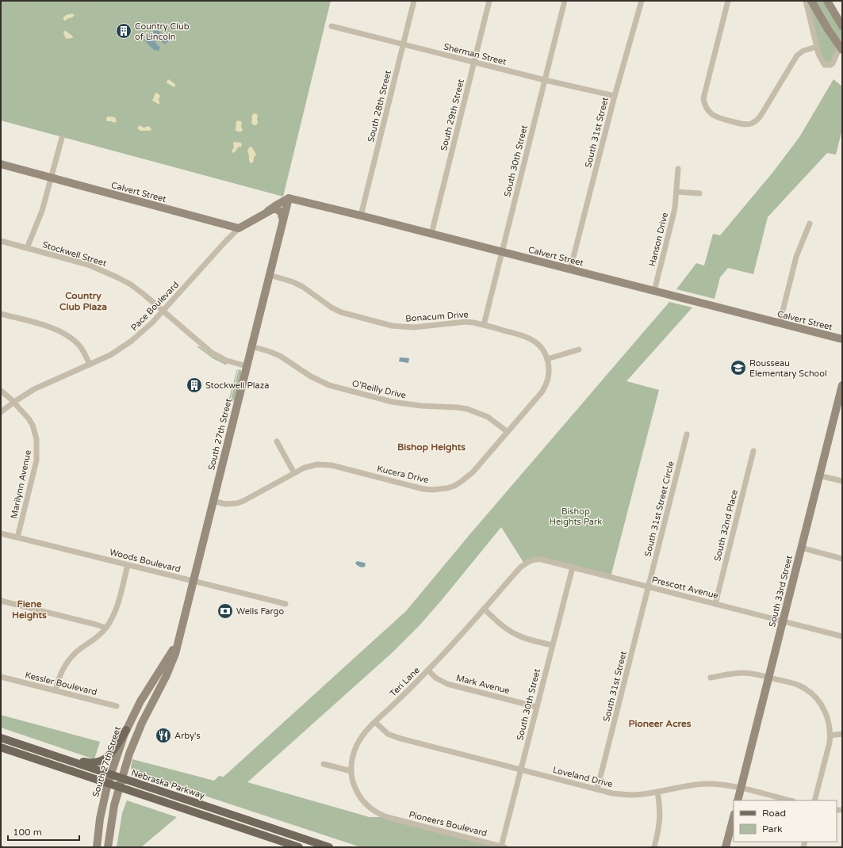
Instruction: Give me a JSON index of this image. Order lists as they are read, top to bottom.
{
  "streets": {
    "main road": [
      "Calvert Street",
      "South 27th Street",
      "South 33rd Street",
      "Nebraska Parkway"
    ],
    "street": [
      "Sherman Street",
      "South 28th Street",
      "South 29th Street",
      "South 31st Street",
      "South 30th Street",
      "Hanson Drive",
      "Stockwell Street",
      "Pace Boulevard",
      "Bonacum Drive",
      "O'Reilly Drive",
      "Kucera Drive",
      "Marilynn Avenue",
      "South 31st Street Circle",
      "South 32nd Place",
      "Woods Boulevard",
      "Prescott Avenue",
      "Teri Lane",
      "Kessler Boulevard",
      "Mark Avenue",
      "Loveland Drive",
      "Pioneers Boulevard"
    ]
  },
  "crossings": [
    ["Sherman Street", "South 28th Street"],
    ["Sherman Street", "South 29th Street"],
    ["Sherman Street", "South 31st Street"],
    ["Sherman Street", "South 30th Street"],
    ["South 28th Street", "Calvert Street"],
    ["South 29th Street", "Calvert Street"],
    ["South 31st Street", "Calvert Street"],
    ["South 31st Street", "South 31st Street Circle"],
    ["South 31st Street", "Prescott Avenue"],
    ["South 31st Street", "Loveland Drive"],
    ["South 30th Street", "Calvert Street"],
    ["South 30th Street", "Bonacum Drive"],
    ["South 30th Street", "Prescott Avenue"],
    ["South 30th Street", "Mark Avenue"],
    ["South 30th Street", "Loveland Drive"],
    ["South 30th Street", "Pioneers Boulevard"],
    ["Calvert Street", "Hanson Drive"],
    ["Calvert Street", "Pace Boulevard"],
    ["Calvert Street", "South 27th Street"],
    ["Stockwell Street", "Pace Boulevard"],
    ["Stockwell Street", "South 27th Street"],
    ["Pace Boulevard", "Marilynn Avenue"],
    ["Bonacum Drive", "South 27th Street"],
    ["Bonacum Drive", "Kucera Drive"],
    ["O'Reilly Drive", "South 27th Street"],
    ["O'Reilly Drive", "Kucera Drive"],
    ["South 27th Street", "Kucera Drive"],
    ["South 27th Street", "Woods Boulevard"],
    ["South 27th Street", "Nebraska Parkway"],
    ["Marilynn Avenue", "Woods Boulevard"],
    ["South 31st Street Circle", "Prescott Avenue"],
    ["South 32nd Place", "Prescott Avenue"],
    ["Prescott Avenue", "South 33rd Street"],
    ["Prescott Avenue", "Teri Lane"],
    ["South 33rd Street", "Loveland Drive"],
    ["Teri Lane", "Mark Avenue"],
    ["Teri Lane", "Loveland Drive"],
    ["Teri Lane", "Pioneers Boulevard"]
  ],
  "districts": [
    "Country Club Plaza",
    "Bishop Heights",
    "Fiene Heights",
    "Pioneer Acres"
  ],
  "parks": ["Bishop Heights Park"],
  "places": {
    "building": ["Country Club of Lincoln", "Stockwell Plaza"],
    "school or university": ["Rousseau Elementary School"],
    "bank": ["Wells Fargo"],
    "restaurant": ["Arby's"]
  },
  "legend": ["Road", "Park"],
  "scale_bar": "100 m"
}
